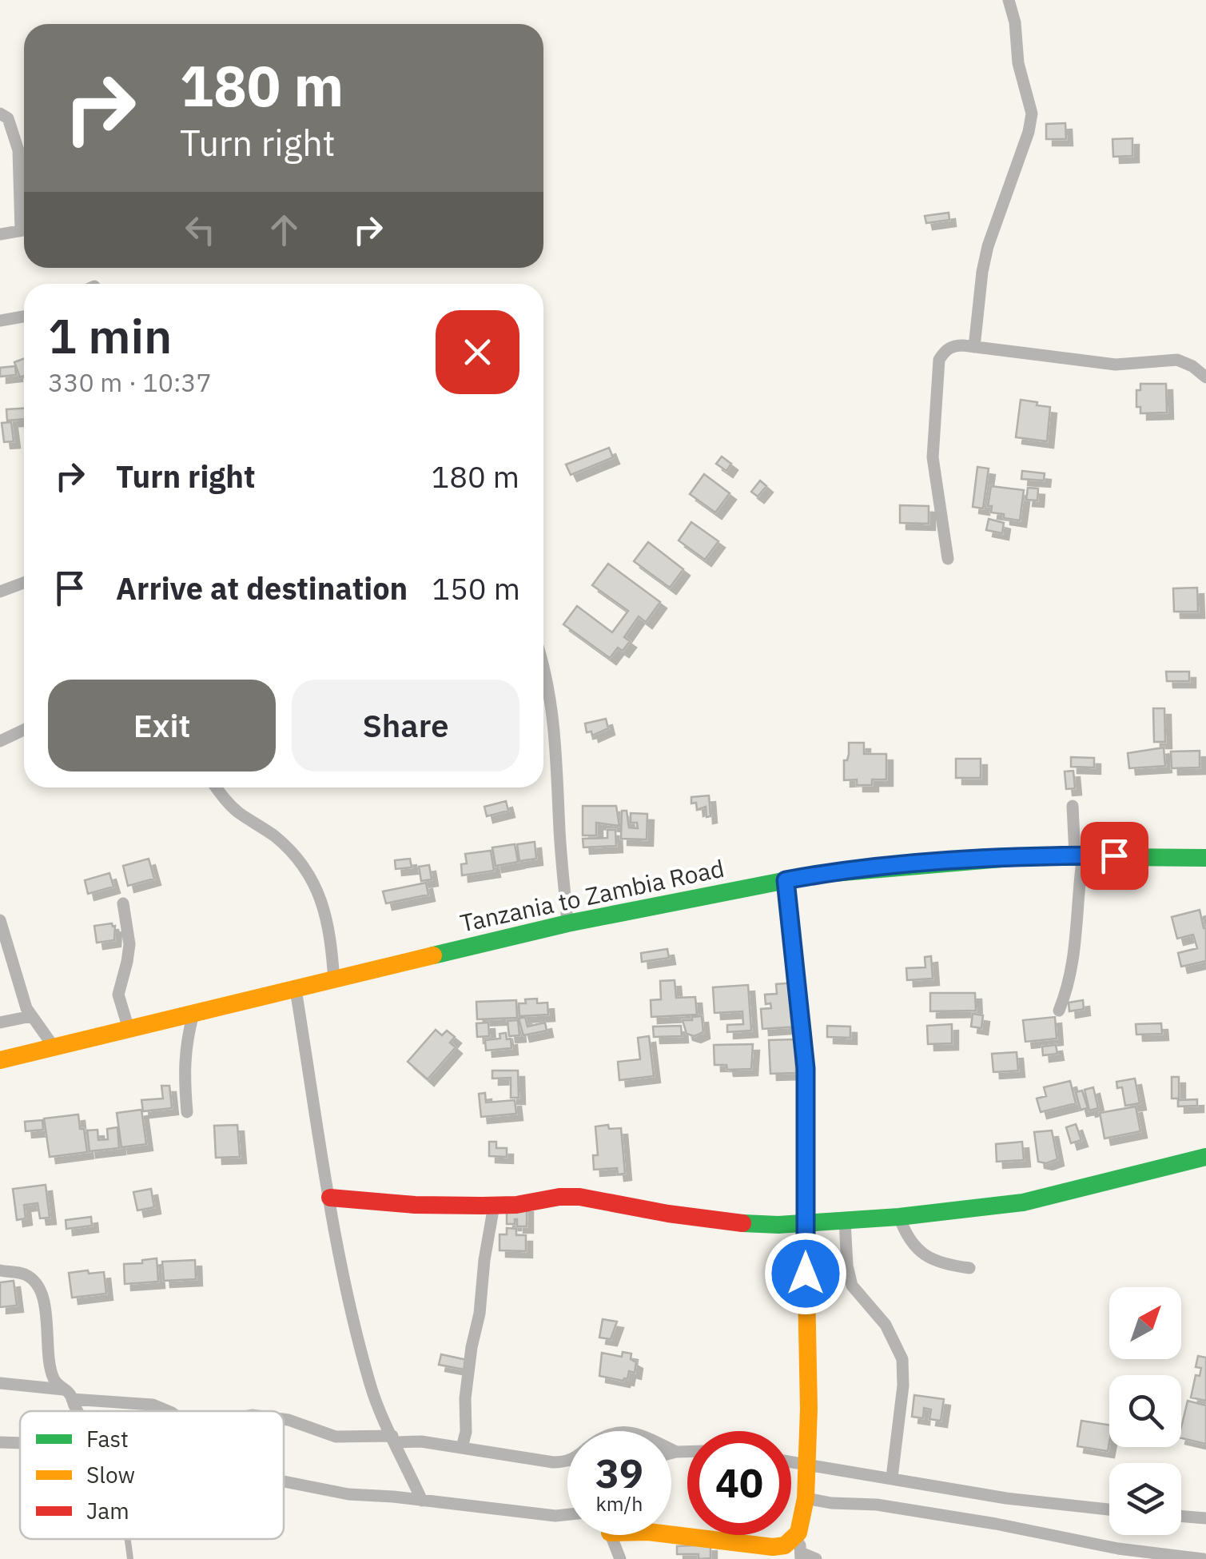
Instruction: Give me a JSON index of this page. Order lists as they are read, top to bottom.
{
  "streets": {
    "main road": ["Tanzania to Zambia Road"]
  },
  "legend": ["Fast", "Slow", "Jam"],
  "north": "top right",
  "page": {
    "turn": ["180 m", "Turn right"],
    "heading": ["1 min", "330 m · 10:37"],
    "list": [
      {
        "name": "Turn right",
        "value": "180 m"
      },
      {
        "name": "Arrive at destination",
        "value": "150 m"
      }
    ],
    "buttons": ["Exit", "Share"],
    "speed": "39 km/h",
    "limit": "40"
  }
}
